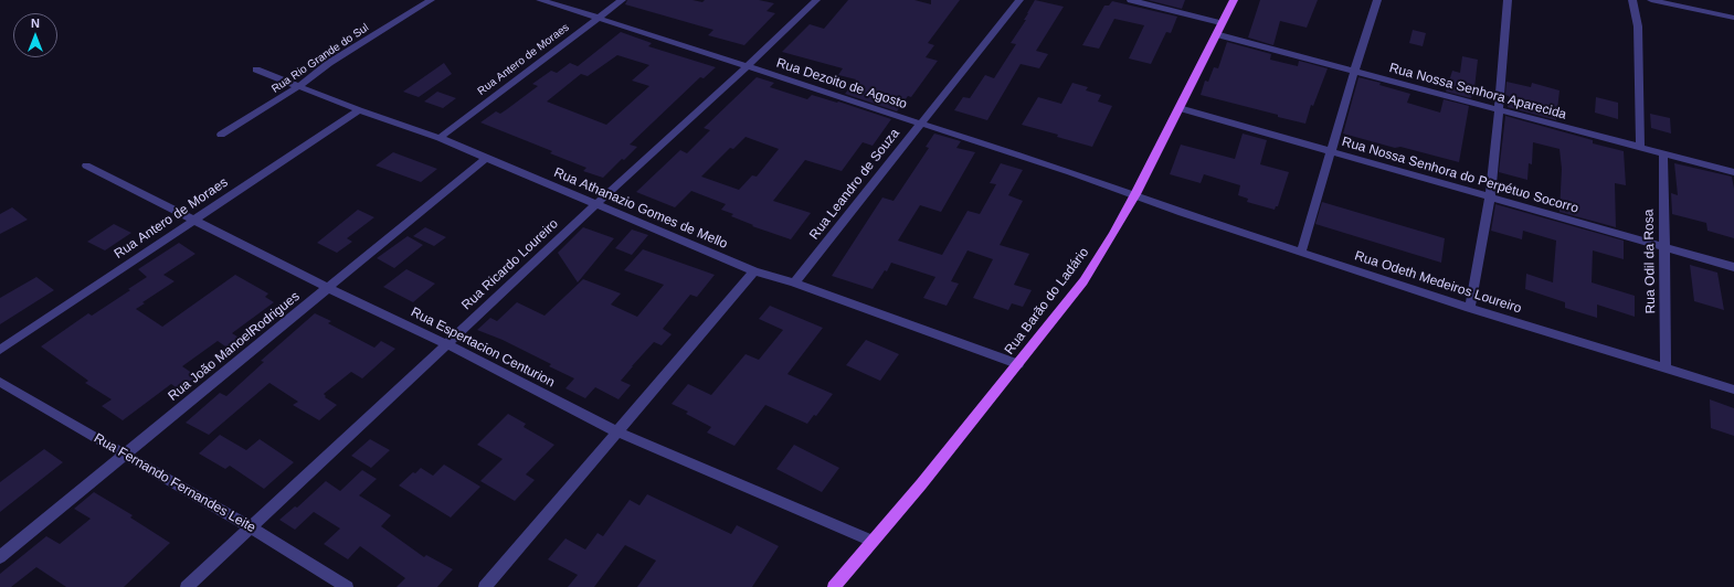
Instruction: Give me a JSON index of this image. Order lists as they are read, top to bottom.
{
  "streets": {
    "main road": ["Rua Barão do Ladário"],
    "street": [
      "Rua Rio Grande do Sul",
      "Rua Antero de Moraes",
      "Rua Dezoito de Agosto",
      "Rua Nossa Senhora Aparecida",
      "Rua Nossa Senhora do Perpétuo Socorro",
      "Rua Leandro de Souza",
      "Rua Athanazio Gomes de Mello",
      "Rua Odil da Rosa",
      "Rua Ricardo Loureiro",
      "Rua Odeth Medeiros Loureiro",
      "Rua João ManoelRodrigues",
      "Rua Espertacion Centurion",
      "Rua Fernando Fernandes Leite"
    ]
  },
  "crossings": [
    ["Rua Rio Grande do Sul", "Rua Athanazio Gomes de Mello"],
    ["Rua Antero de Moraes", "Rua Dezoito de Agosto"],
    ["Rua Antero de Moraes", "Rua Athanazio Gomes de Mello"],
    ["Rua Antero de Moraes", "Rua Espertacion Centurion"],
    ["Rua Dezoito de Agosto", "Rua Leandro de Souza"],
    ["Rua Dezoito de Agosto", "Rua Ricardo Loureiro"],
    ["Rua Dezoito de Agosto", "Rua Odeth Medeiros Loureiro"],
    ["Rua Dezoito de Agosto", "Rua Barão do Ladário"],
    ["Rua Nossa Senhora Aparecida", "Rua Odil da Rosa"],
    ["Rua Nossa Senhora Aparecida", "Rua Barão do Ladário"],
    ["Rua Nossa Senhora do Perpétuo Socorro", "Rua Odil da Rosa"],
    ["Rua Nossa Senhora do Perpétuo Socorro", "Rua Barão do Ladário"],
    ["Rua Leandro de Souza", "Rua Athanazio Gomes de Mello"],
    ["Rua Athanazio Gomes de Mello", "Rua Ricardo Loureiro"],
    ["Rua Athanazio Gomes de Mello", "Rua Barão do Ladário"],
    ["Rua Athanazio Gomes de Mello", "Rua João ManoelRodrigues"],
    ["Rua Odil da Rosa", "Rua Odeth Medeiros Loureiro"],
    ["Rua Ricardo Loureiro", "Rua Espertacion Centurion"],
    ["Rua Ricardo Loureiro", "Rua Fernando Fernandes Leite"],
    ["Rua Odeth Medeiros Loureiro", "Rua Barão do Ladário"],
    ["Rua Barão do Ladário", "Rua Espertacion Centurion"],
    ["Rua João ManoelRodrigues", "Rua Espertacion Centurion"],
    ["Rua João ManoelRodrigues", "Rua Fernando Fernandes Leite"]
  ],
  "north": "top"
}
